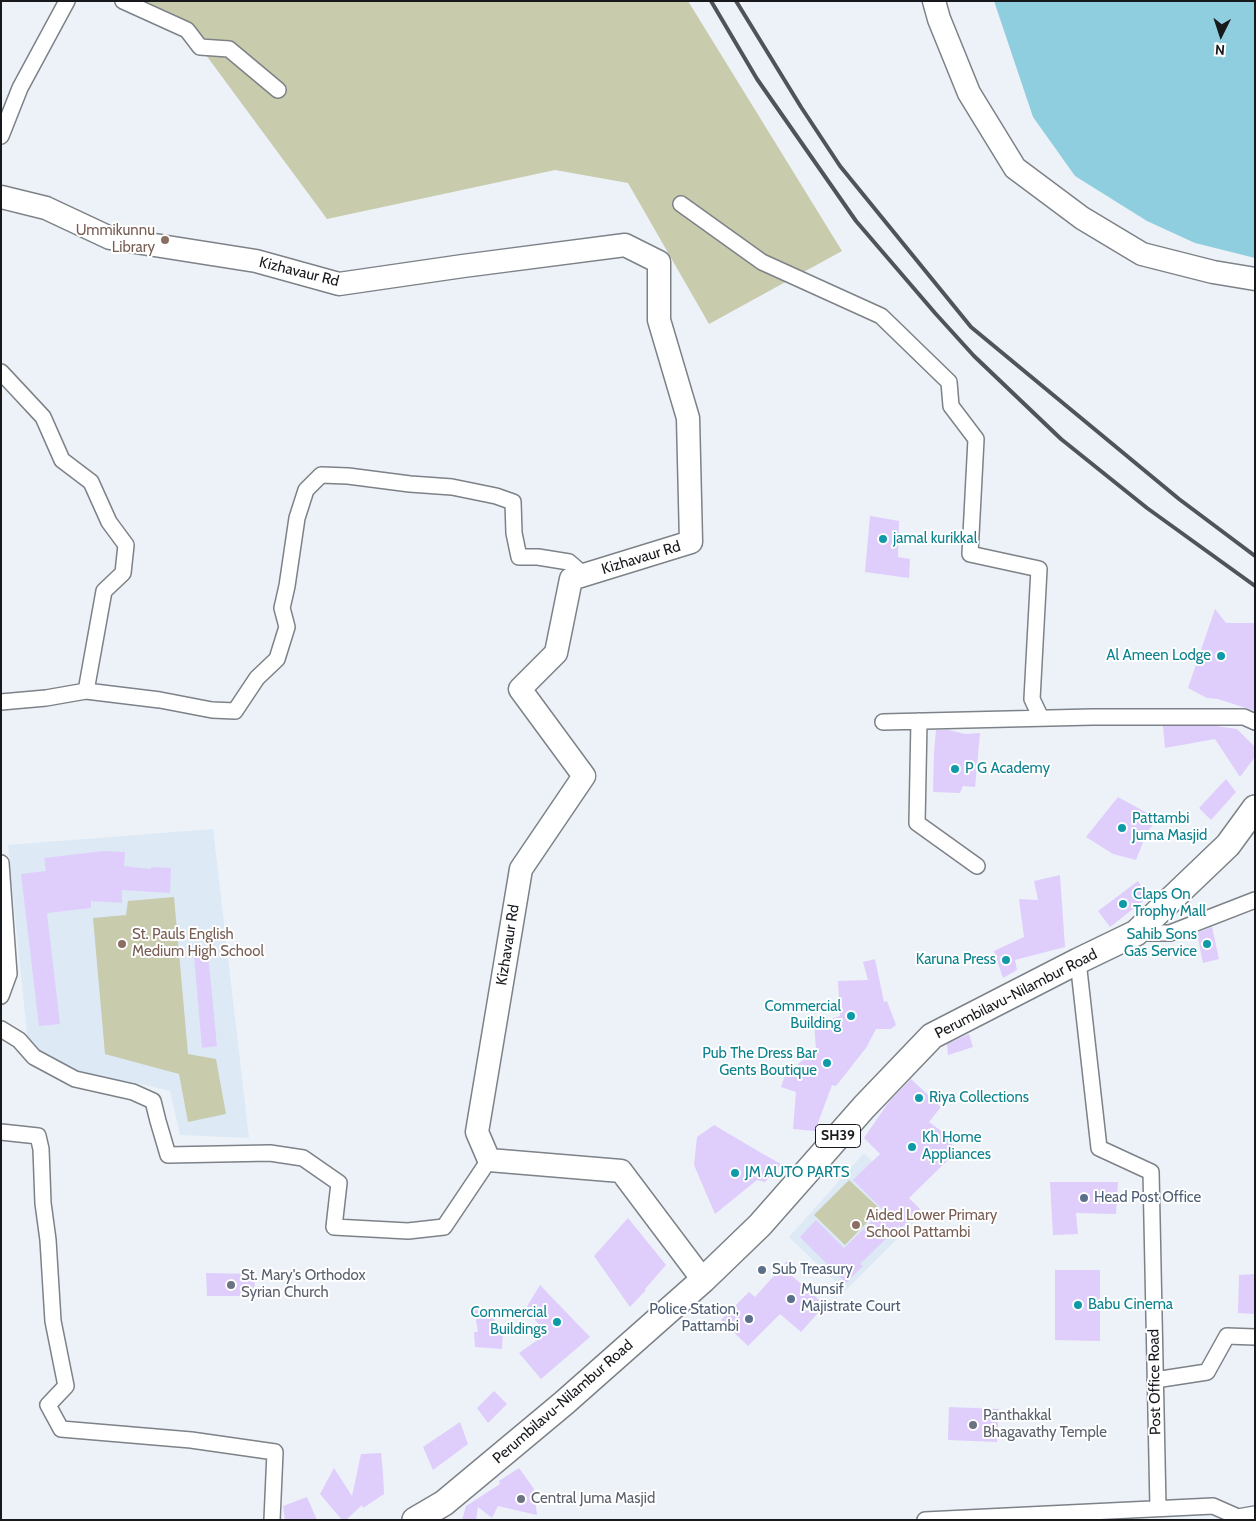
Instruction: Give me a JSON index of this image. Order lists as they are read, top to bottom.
{
  "streets": {
    "main road": ["Perumbilavu-Nilambur Road", "SH39"],
    "street": ["Kizhavaur Rd", "Post Office Road"]
  },
  "crossings": [
    ["Perumbilavu-Nilambur Road", "Post Office Road"]
  ],
  "places": [
    "Ummikunnu Library",
    "jamal kurikkal",
    "Al Ameen Lodge",
    "P G Academy",
    "Pattambi Juma Masjid",
    "Claps On Trophy Mall",
    "St. Pauls English Medium High School",
    "Sahib Sons Gas Service",
    "Karuna Press",
    "Commercial Building",
    "Pub The Dress Bar Gents Boutique",
    "Riya Collections",
    "Kh Home Appliances",
    "JM AUTO PARTS",
    "Head Post Office",
    "Aided Lower Primary School Pattambi",
    "Sub Treasury",
    "St. Mary's Orthodox Syrian Church",
    "Munsif Majistrate Court",
    "Babu Cinema",
    "Police Station, Pattambi",
    "Commercial Buildings",
    "Panthakkal Bhagavathy Temple",
    "Central Juma Masjid"
  ],
  "north": "bottom"
}
